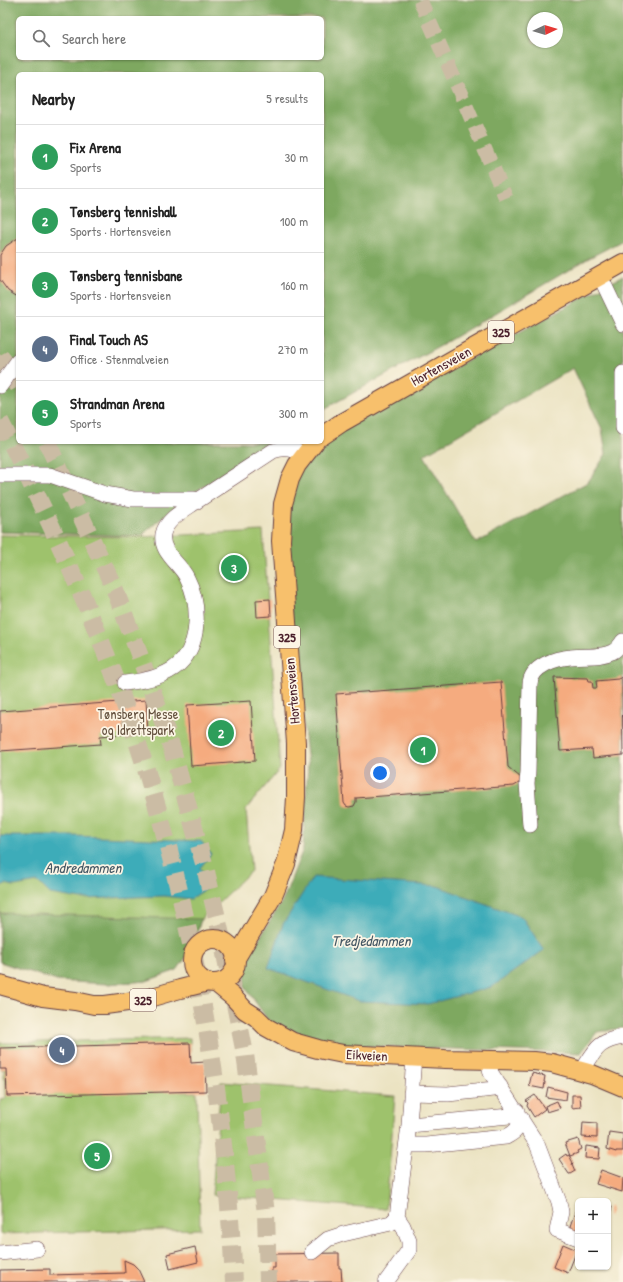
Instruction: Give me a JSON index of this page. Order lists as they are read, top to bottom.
{
  "streets": {
    "main road": ["325", "Hortensveien", "Eikveien"]
  },
  "crossings": [
    ["325", "Hortensveien"],
    ["325", "Eikveien"],
    ["Hortensveien", "Eikveien"]
  ],
  "water": ["Andredammen", "Tredjedammen"],
  "parks": ["Tønsberg Messe og Idrettspark"],
  "north": "right",
  "page": {
    "search": "Search here",
    "heading": ["Nearby", "5 results"],
    "list": [
      {
        "mark": "1",
        "name": "Fix Arena",
        "note": "Sports",
        "value": "30 m"
      },
      {
        "mark": "2",
        "name": "Tønsberg tennishall",
        "note": "Sports · Hortensveien",
        "value": "100 m"
      },
      {
        "mark": "3",
        "name": "Tønsberg tennisbane",
        "note": "Sports · Hortensveien",
        "value": "160 m"
      },
      {
        "mark": "4",
        "name": "Final Touch AS",
        "note": "Office · Stenmalveien",
        "value": "270 m"
      },
      {
        "mark": "5",
        "name": "Strandman Arena",
        "note": "Sports",
        "value": "300 m"
      }
    ],
    "pins": [
      "3",
      "2",
      "1",
      "4",
      "5"
    ],
    "map_buttons": ["+", "−"]
  }
}
